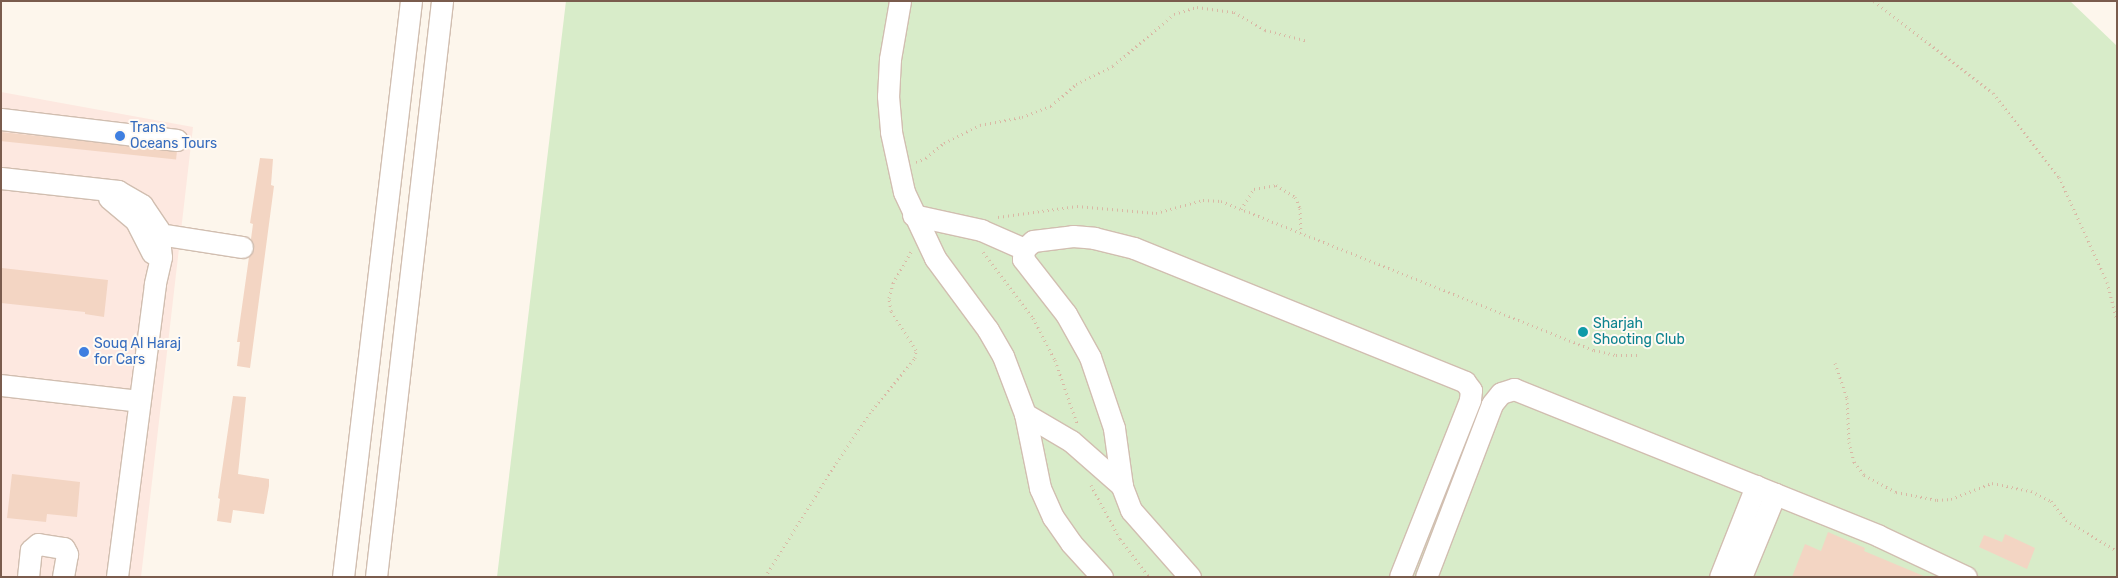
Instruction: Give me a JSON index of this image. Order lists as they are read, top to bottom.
{
  "places": ["Trans Oceans Tours", "Sharjah Shooting Club", "Souq Al Haraj for Cars"]
}
